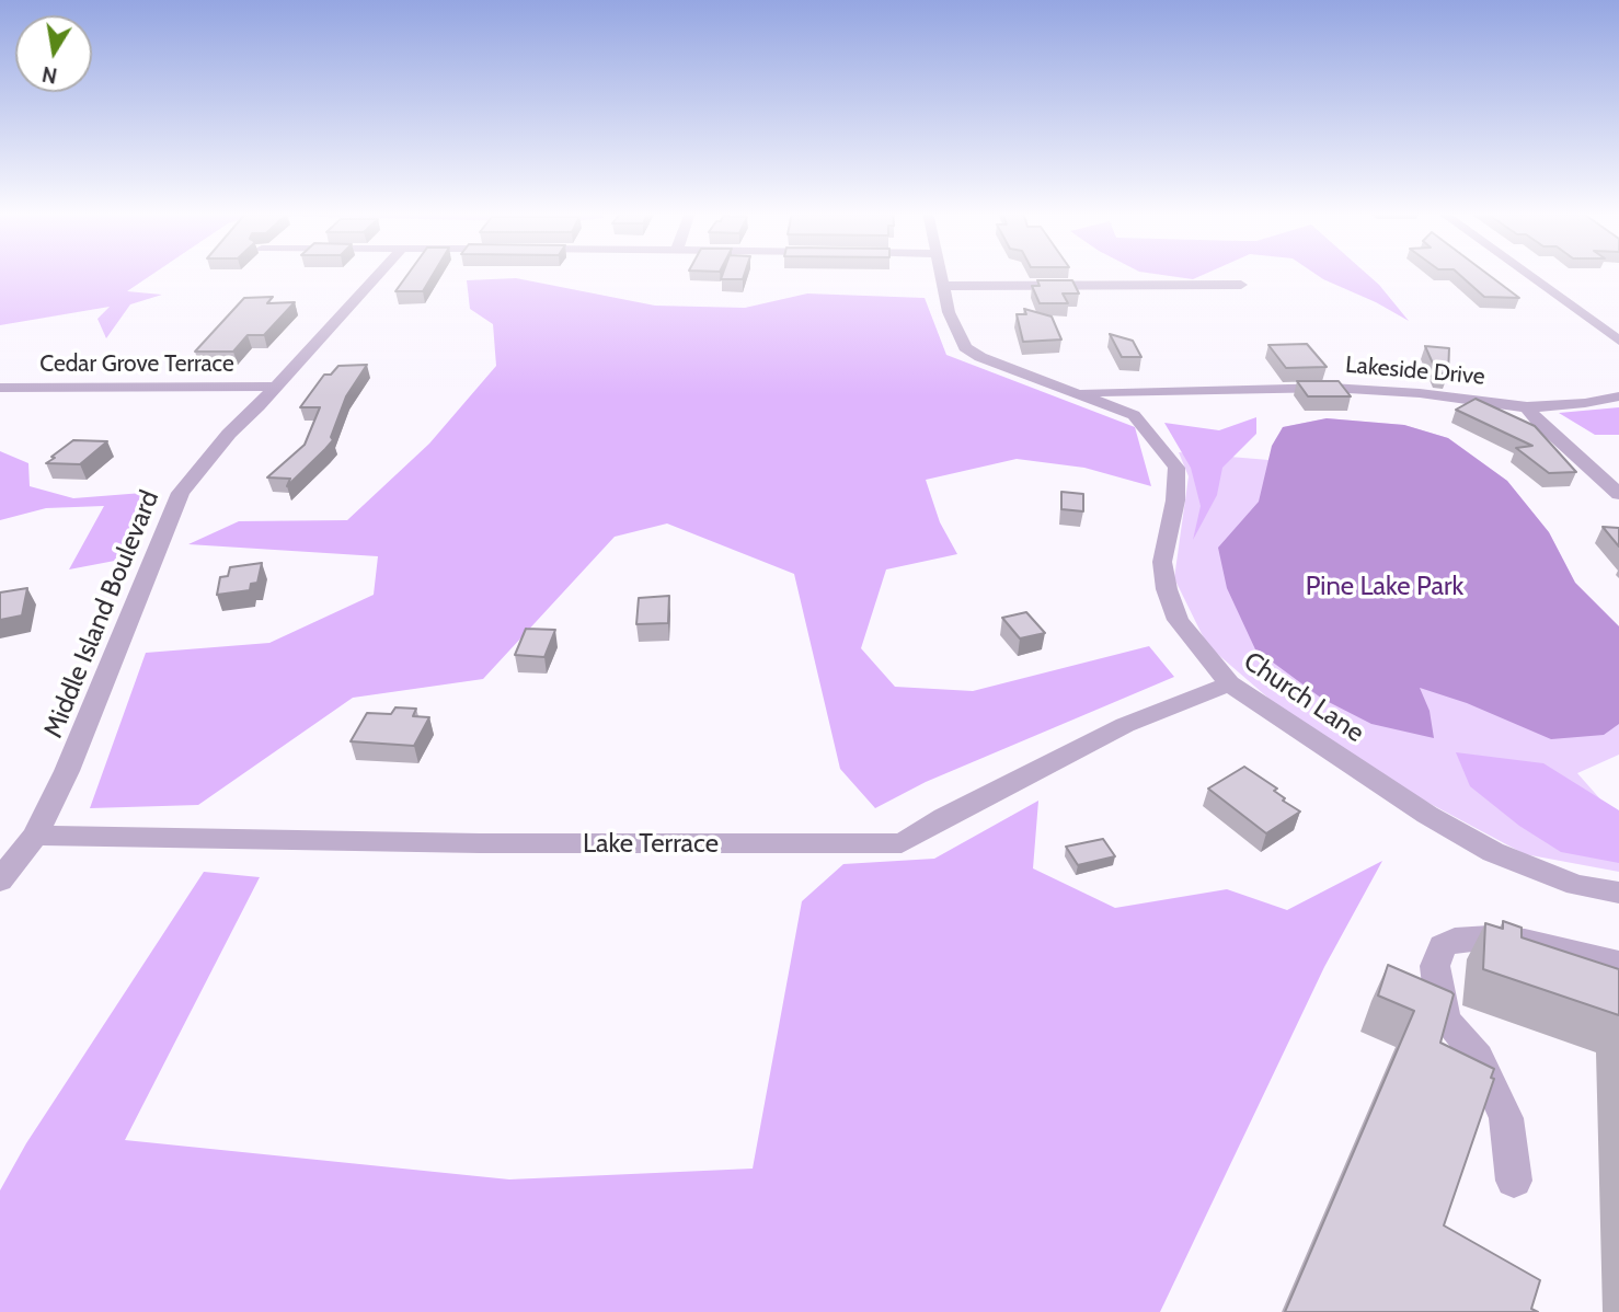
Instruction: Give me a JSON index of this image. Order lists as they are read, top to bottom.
{
  "streets": {
    "street": [
      "Cedar Grove Terrace",
      "Lakeside Drive",
      "Middle Island Boulevard",
      "Church Lane",
      "Lake Terrace"
    ]
  },
  "crossings": [
    ["Cedar Grove Terrace", "Middle Island Boulevard"],
    ["Lakeside Drive", "Church Lane"],
    ["Middle Island Boulevard", "Lake Terrace"],
    ["Church Lane", "Lake Terrace"]
  ],
  "parks": ["Pine Lake Park"],
  "north": "bottom"
}
